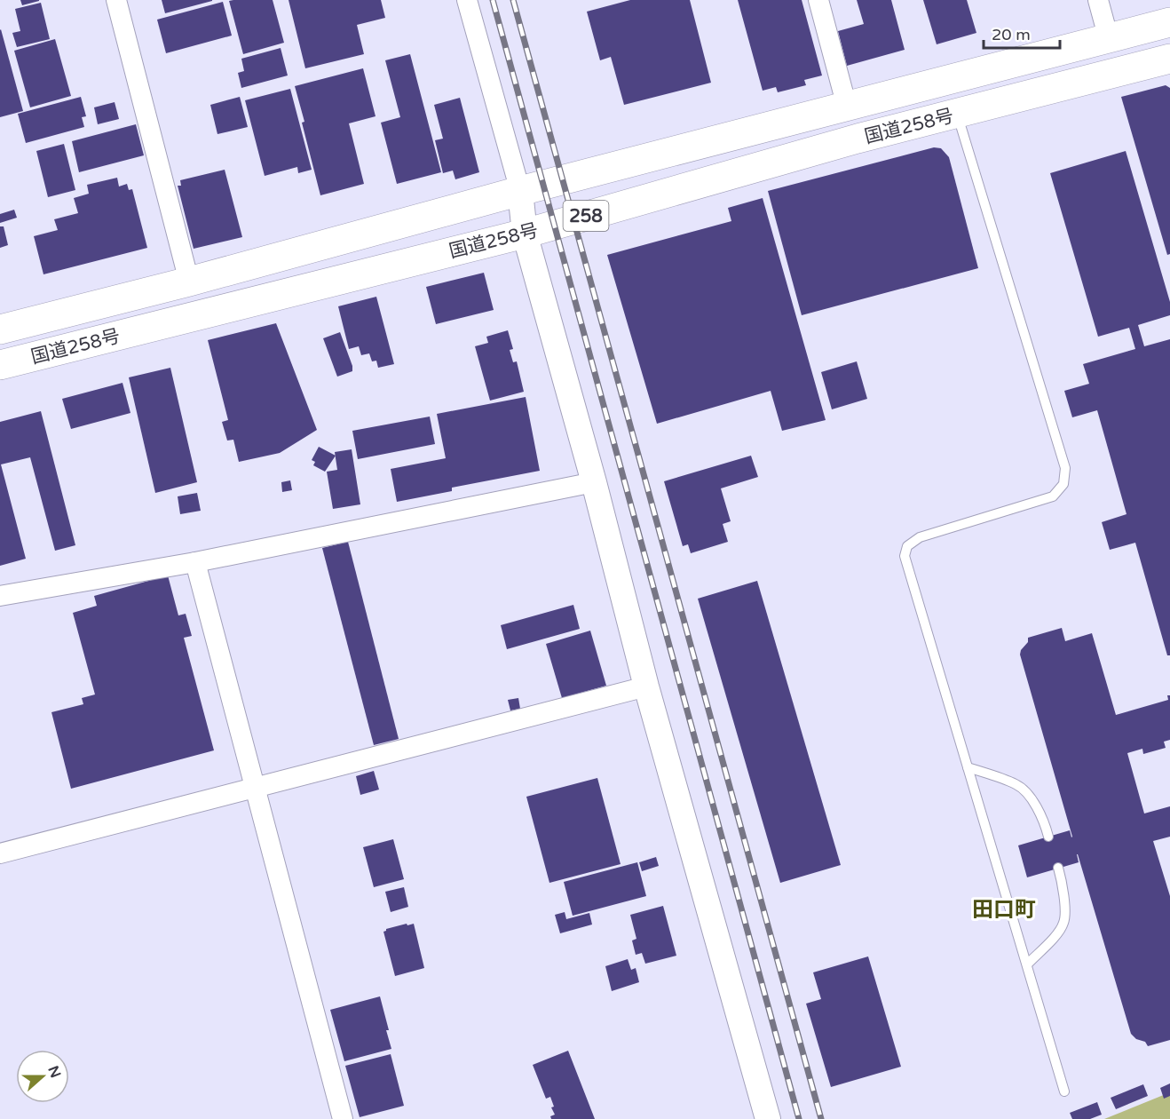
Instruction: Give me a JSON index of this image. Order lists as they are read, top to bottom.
{
  "streets": {
    "highway": ["国道258号", "258"]
  },
  "districts": ["田口町"],
  "scale_bar": "20 m",
  "north": "right"
}
